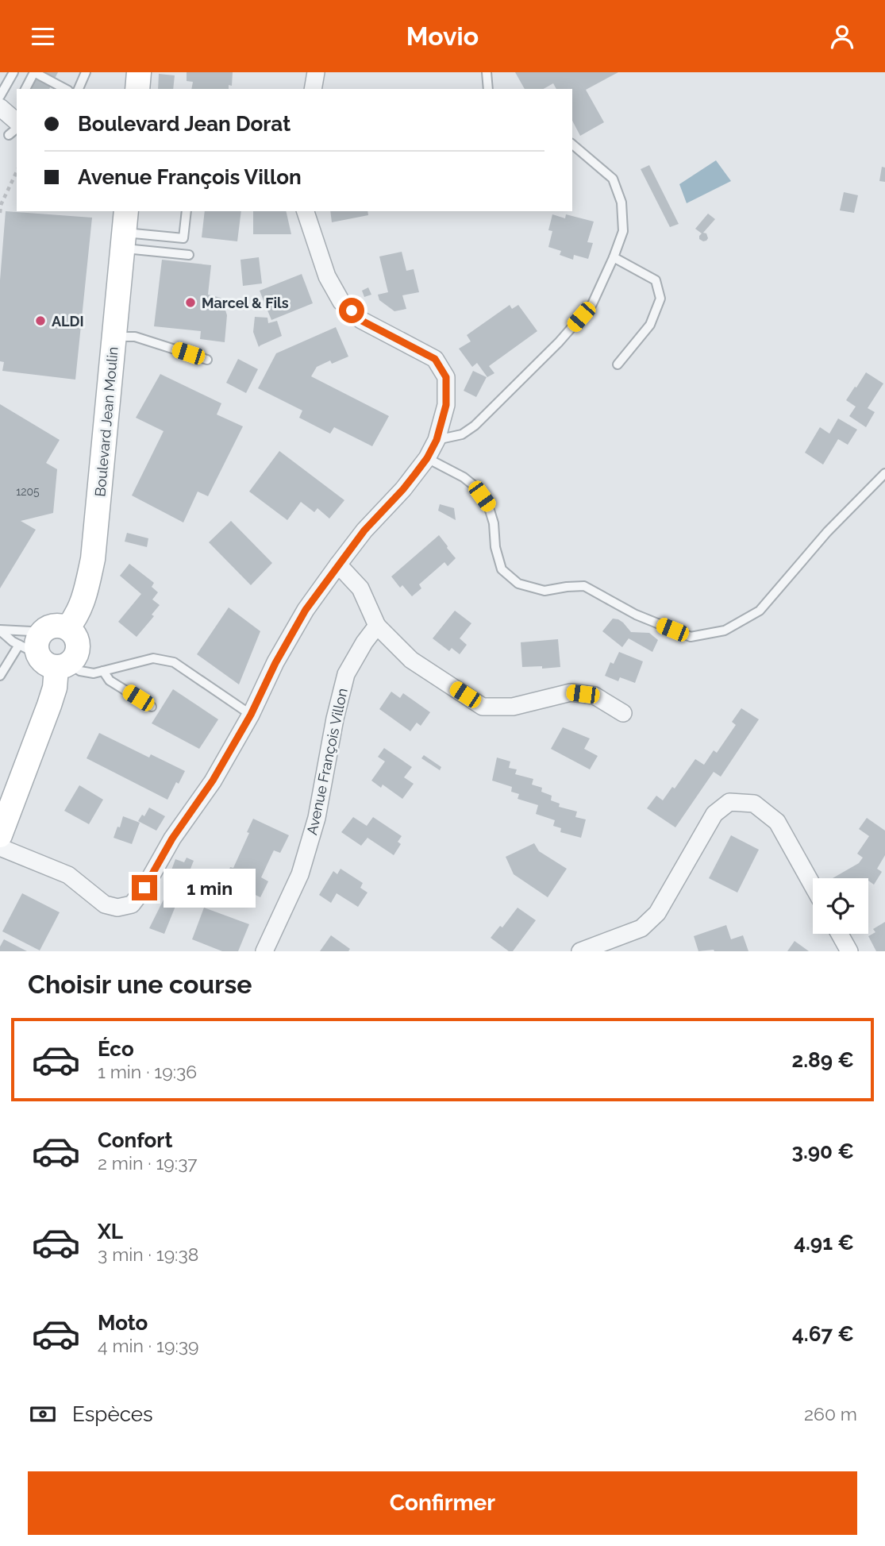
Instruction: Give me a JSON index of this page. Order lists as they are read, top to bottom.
{
  "streets": {
    "street": ["Boulevard Jean Moulin", "Avenue François Villon"]
  },
  "places": ["Marcel & Fils", "ALDI"],
  "house_numbers": ["1205"],
  "page": {
    "header": "Movio",
    "banner": ["Boulevard Jean Dorat", "Avenue François Villon"],
    "bubble": "1 min",
    "heading": "Choisir une course",
    "list": [
      {
        "name": "Éco",
        "note": "1 min · 19:36",
        "value": "2.89 €"
      },
      {
        "name": "Confort",
        "note": "2 min · 19:37",
        "value": "3.90 €"
      },
      {
        "name": "XL",
        "note": "3 min · 19:38",
        "value": "4.91 €"
      },
      {
        "name": "Moto",
        "note": "4 min · 19:39",
        "value": "4.67 €"
      }
    ],
    "pay": ["Espèces", "260 m"],
    "buttons": "Confirmer"
  }
}
